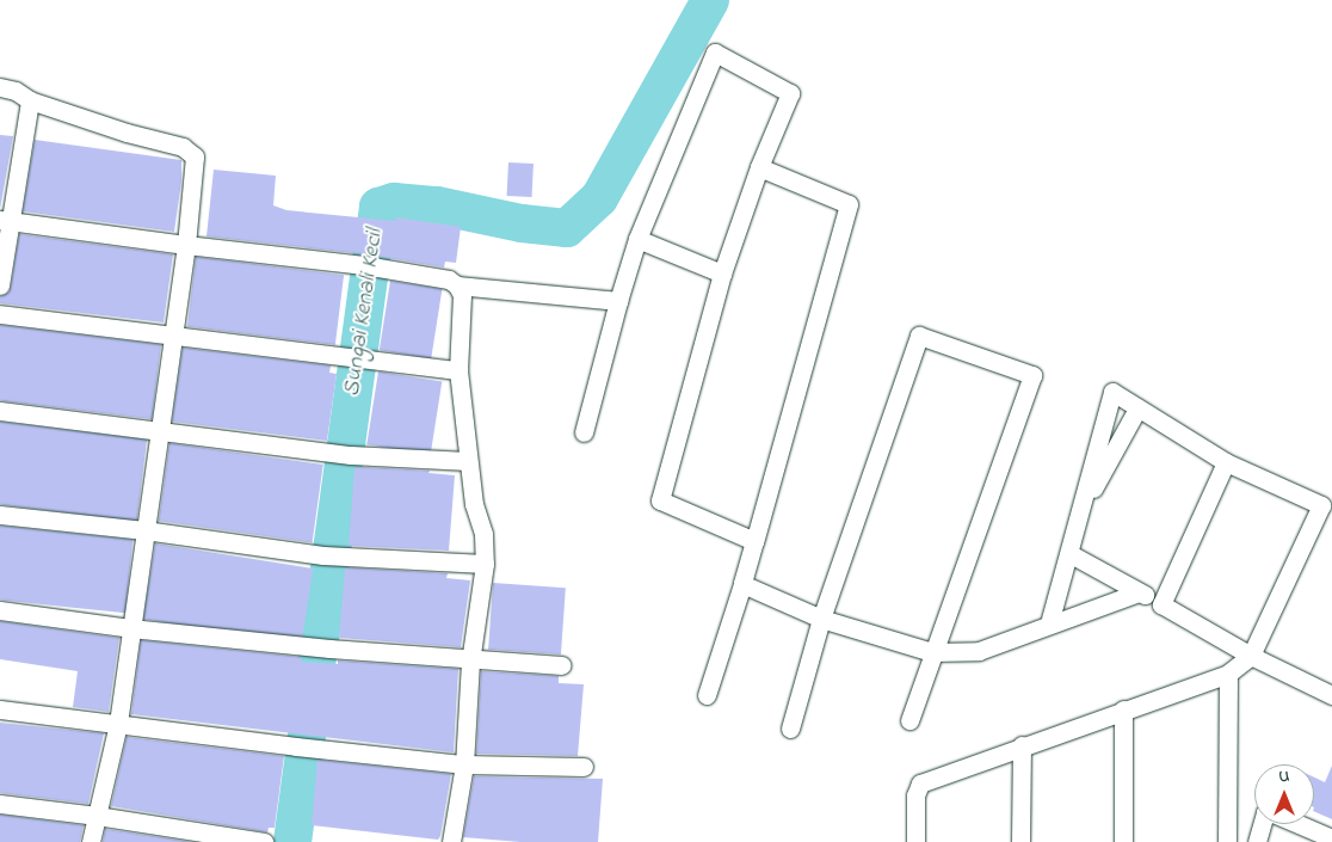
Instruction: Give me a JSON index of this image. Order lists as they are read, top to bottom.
{
  "water": ["Sungai Kenali Kecil"],
  "north": "top"
}
